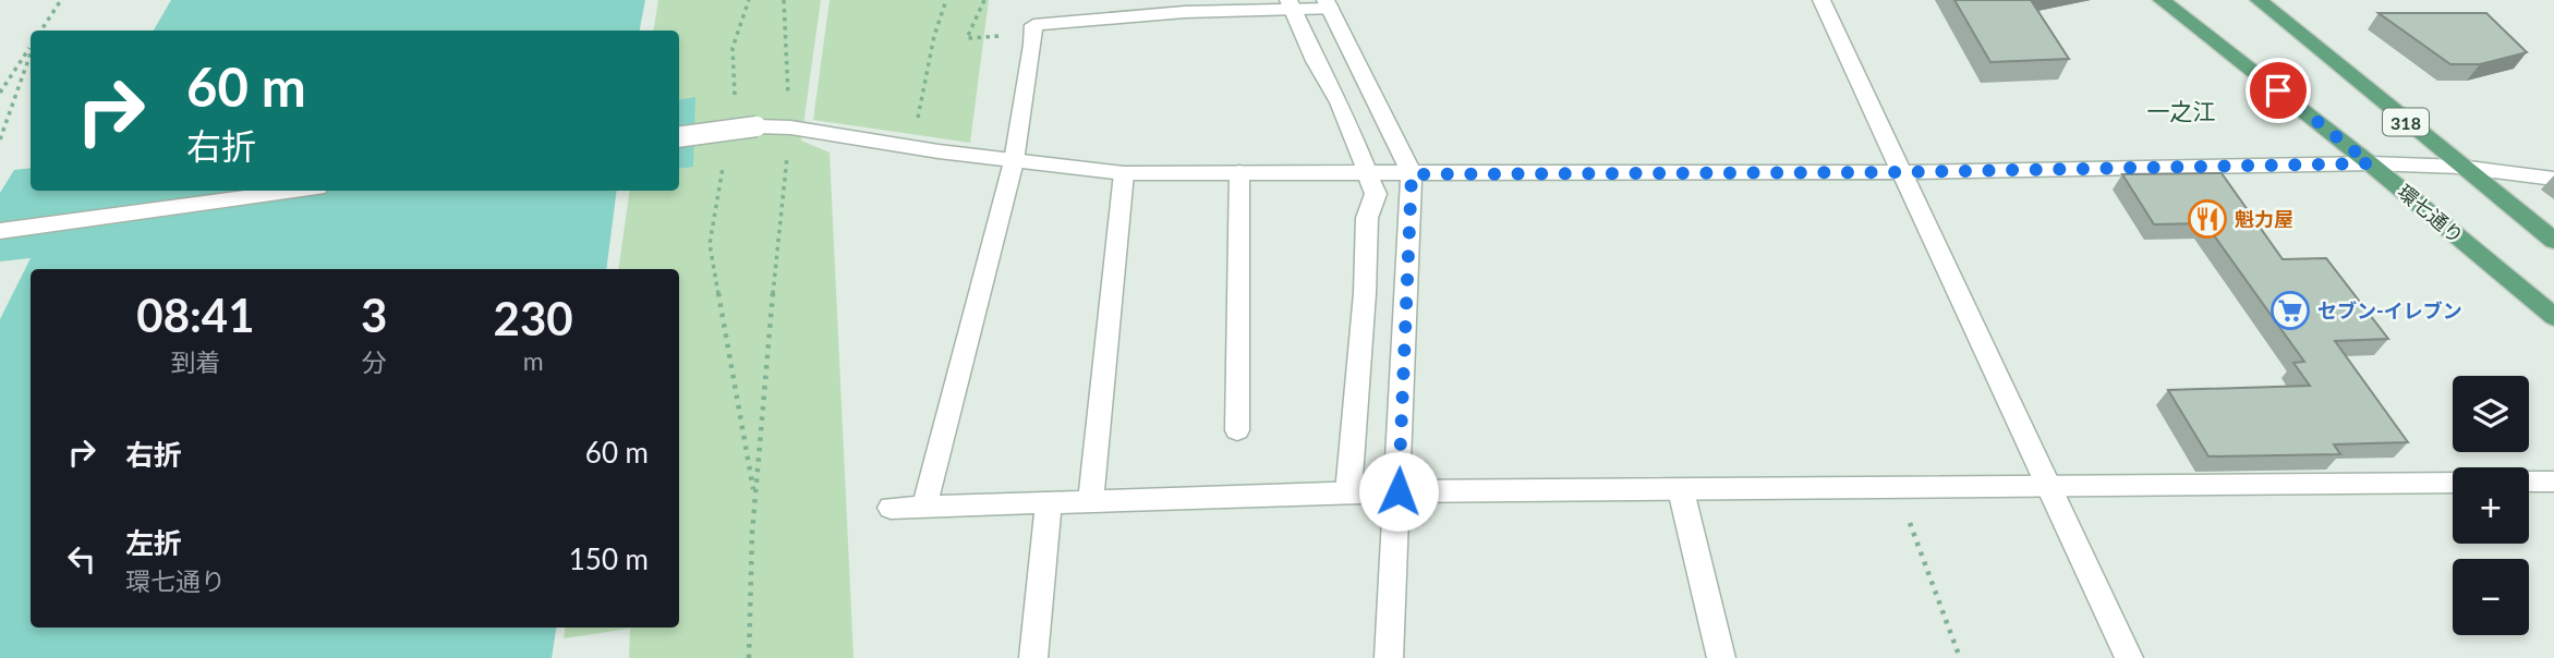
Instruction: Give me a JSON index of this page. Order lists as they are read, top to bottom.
{
  "streets": {
    "main road": ["318", "環七通り"]
  },
  "districts": ["一之江"],
  "places": {
    "restaurant": ["魁力屋"],
    "supermarket": ["セブン-イレブン"]
  },
  "page": {
    "turn": ["60 m", "右折"],
    "eta": [
      "08:41",
      "到着",
      "3",
      "分",
      "230",
      "m"
    ],
    "map_buttons": ["+", "−"],
    "list": [
      {
        "name": "右折",
        "value": "60 m"
      },
      {
        "name": "左折",
        "note": "環七通り",
        "value": "150 m"
      }
    ]
  }
}
